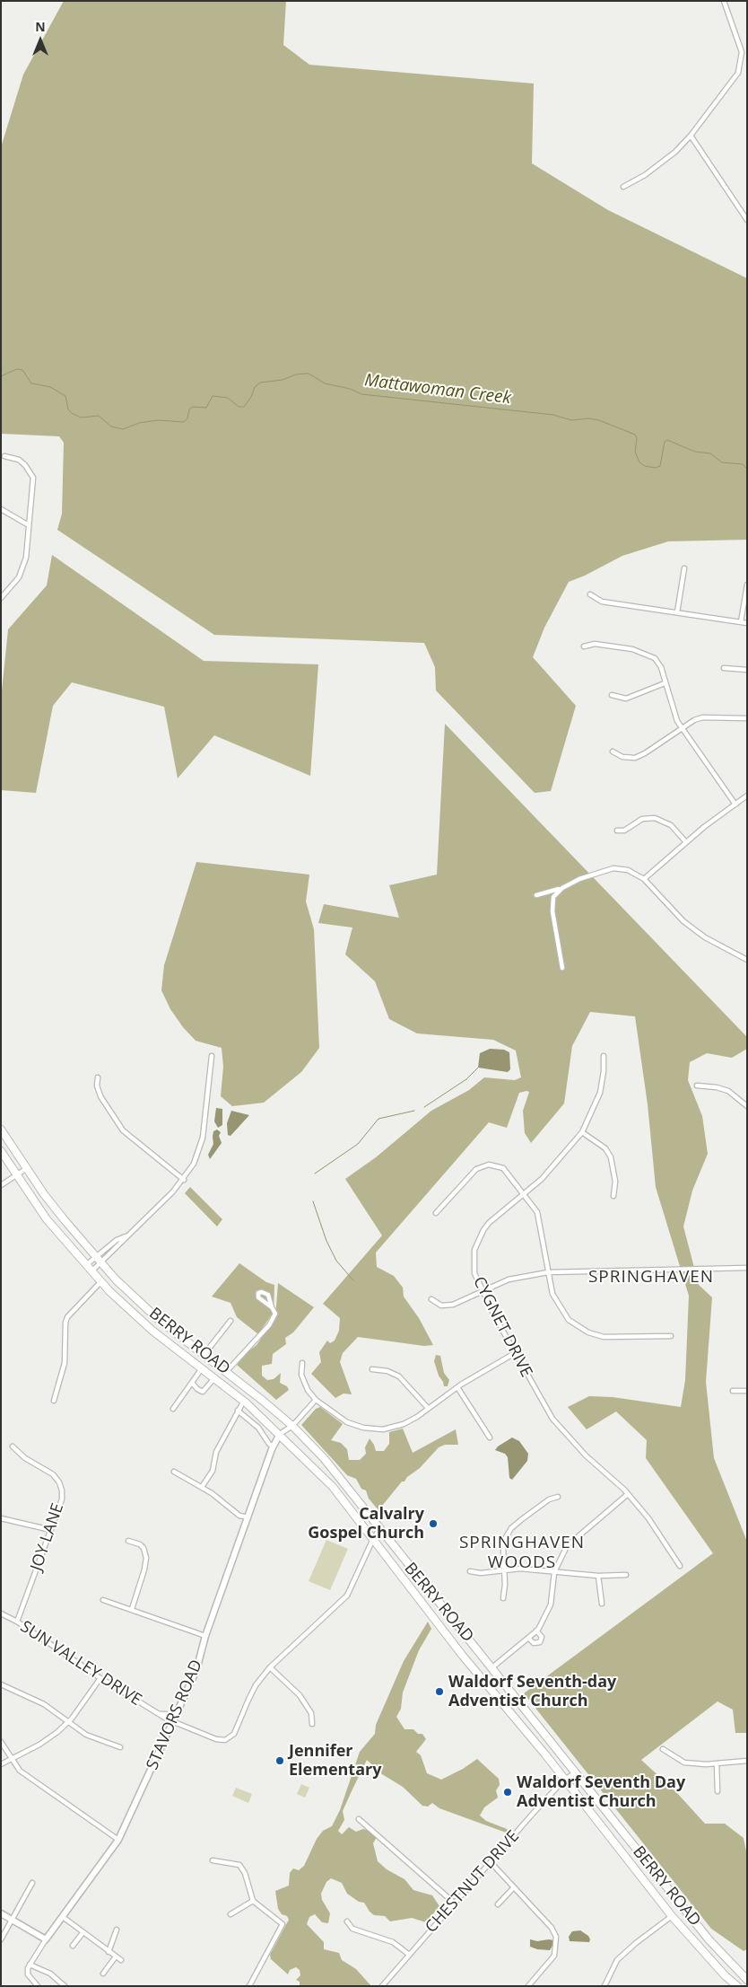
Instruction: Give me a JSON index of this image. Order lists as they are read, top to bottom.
{
  "streets": {
    "highway": ["BERRY ROAD"],
    "street": [
      "CYGNET DRIVE",
      "JOY LANE",
      "SUN VALLEY DRIVE",
      "STAVORS ROAD",
      "CHESTNUT DRIVE"
    ]
  },
  "crossings": [
    ["BERRY ROAD", "STAVORS ROAD"],
    ["BERRY ROAD", "CHESTNUT DRIVE"],
    ["JOY LANE", "SUN VALLEY DRIVE"],
    ["SUN VALLEY DRIVE", "STAVORS ROAD"]
  ],
  "districts": ["SPRINGHAVEN", "SPRINGHAVEN WOODS"],
  "water": ["Mattawoman Creek"],
  "places": [
    "Calvalry Gospel Church",
    "Waldorf Seventh-day Adventist Church",
    "Jennifer Elementary",
    "Waldorf Seventh Day Adventist Church"
  ],
  "north": "top"
}
